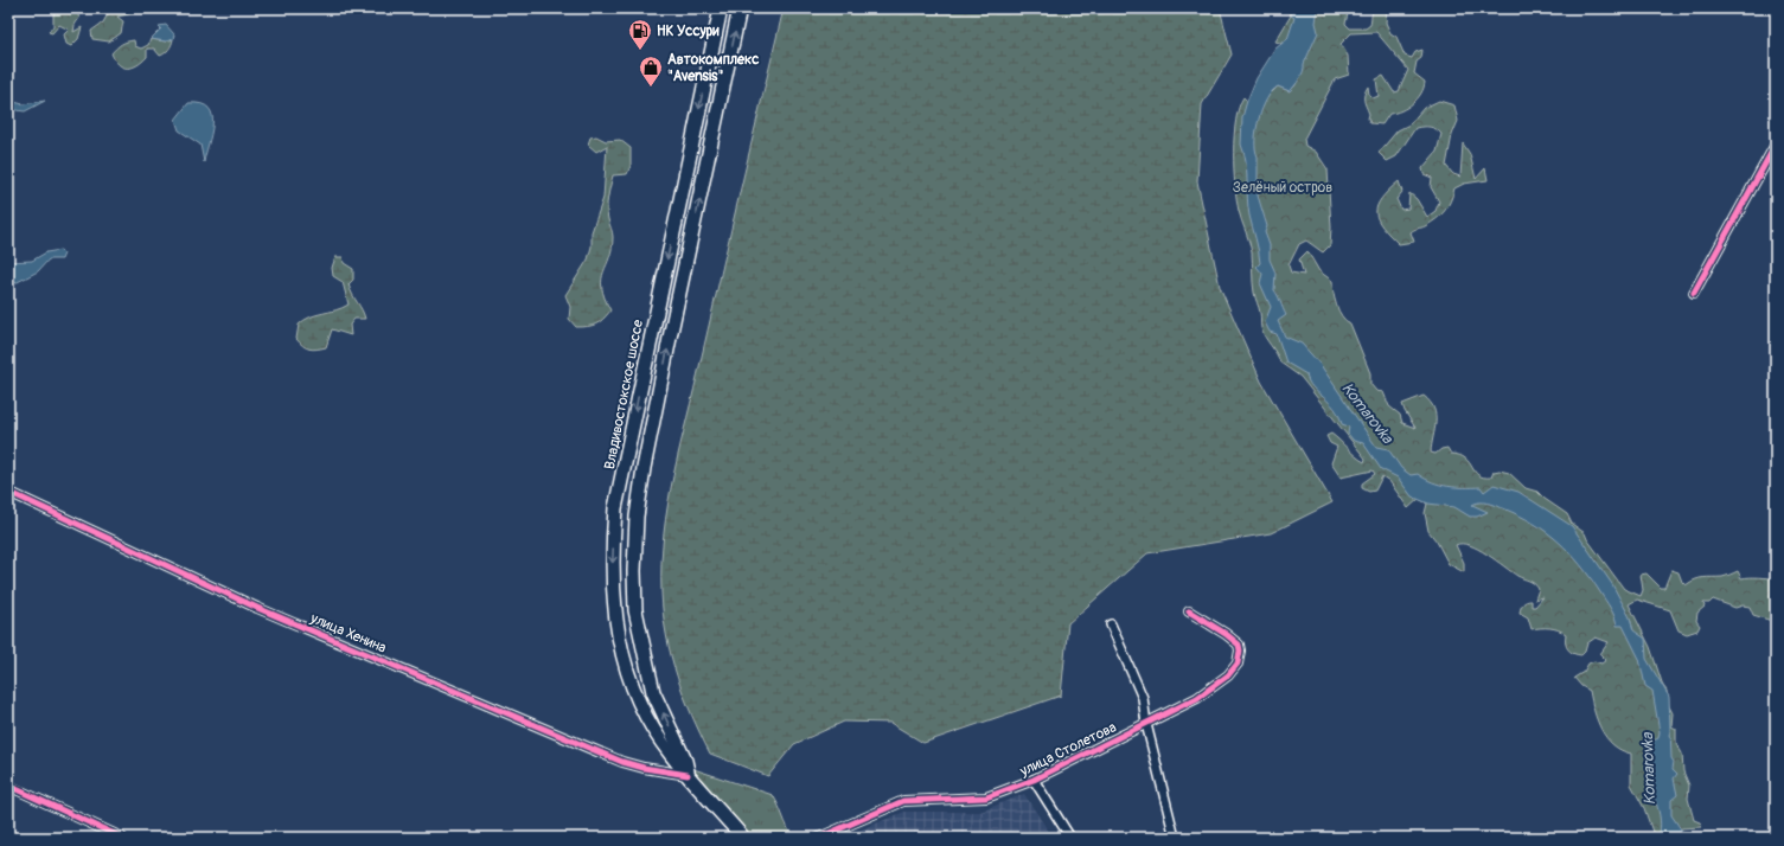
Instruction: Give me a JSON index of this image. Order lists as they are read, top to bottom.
{
  "streets": {
    "highway": ["Владивостокское шоссе"],
    "street": ["улица Хенина", "улица Столетова"]
  },
  "crossings": [
    ["Владивостокское шоссе", "улица Хенина"]
  ],
  "water": ["Komarovka"],
  "parks": ["Зелёный остров"],
  "places": {
    "fuel station": ["НК Уссури"],
    "shop": ["Автокомплекс \"Avensis\""]
  }
}
